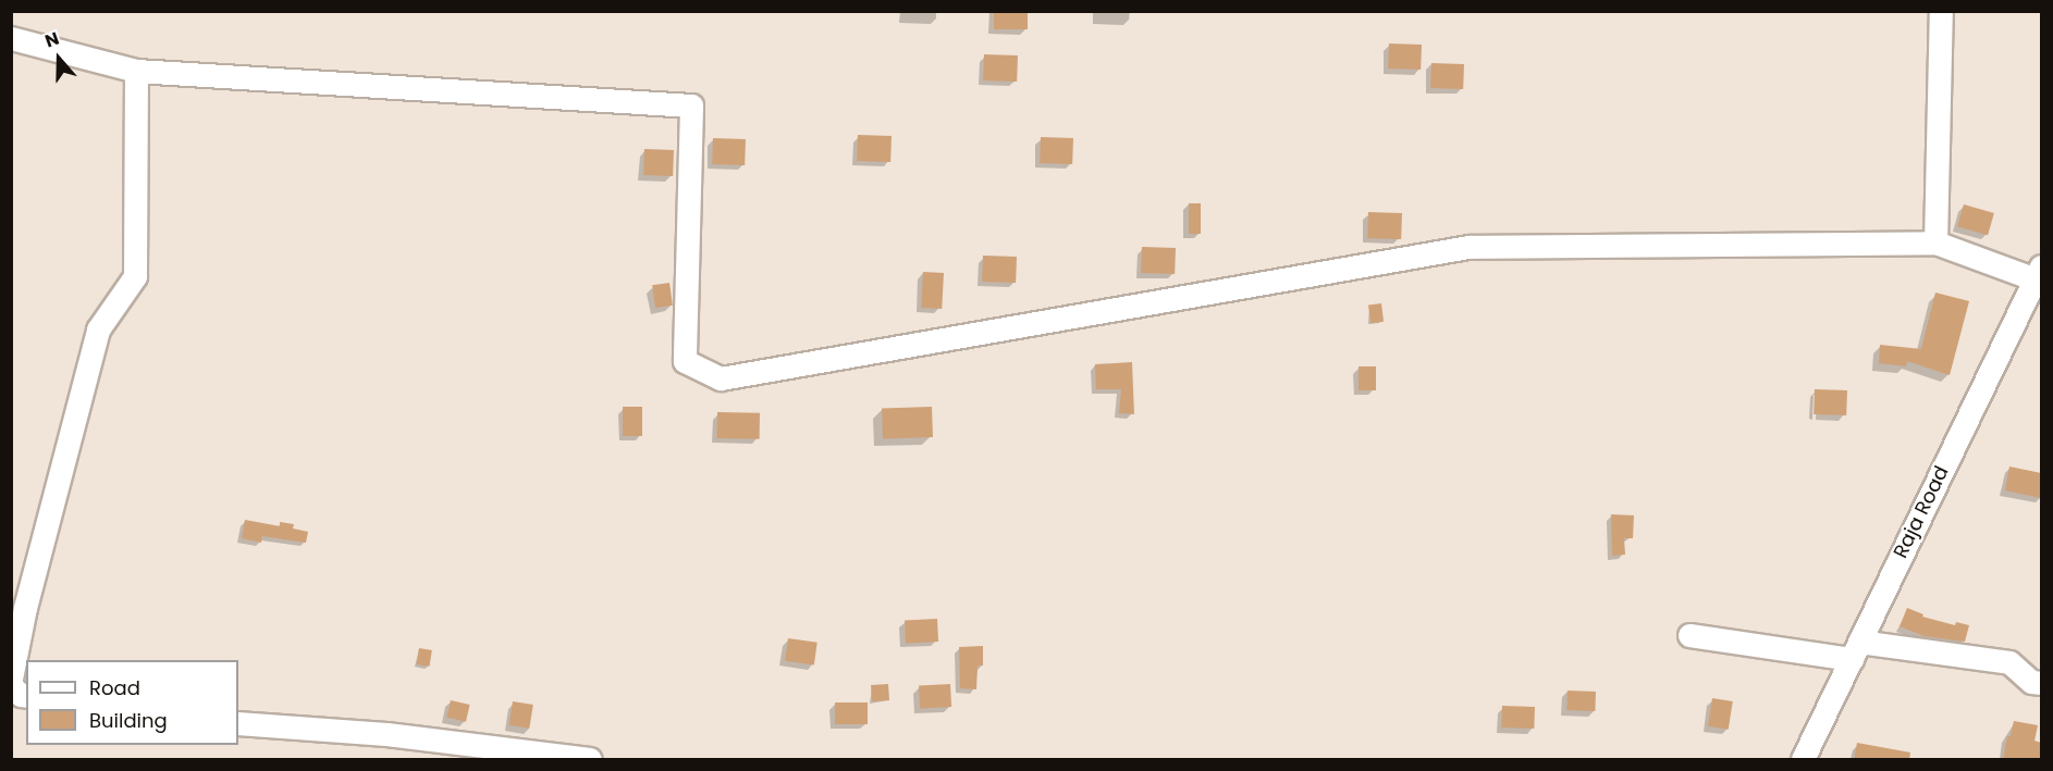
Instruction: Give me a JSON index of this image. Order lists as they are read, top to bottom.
{
  "streets": {
    "street": ["Raja Road"]
  },
  "legend": ["Road", "Building"],
  "north": "top"
}
